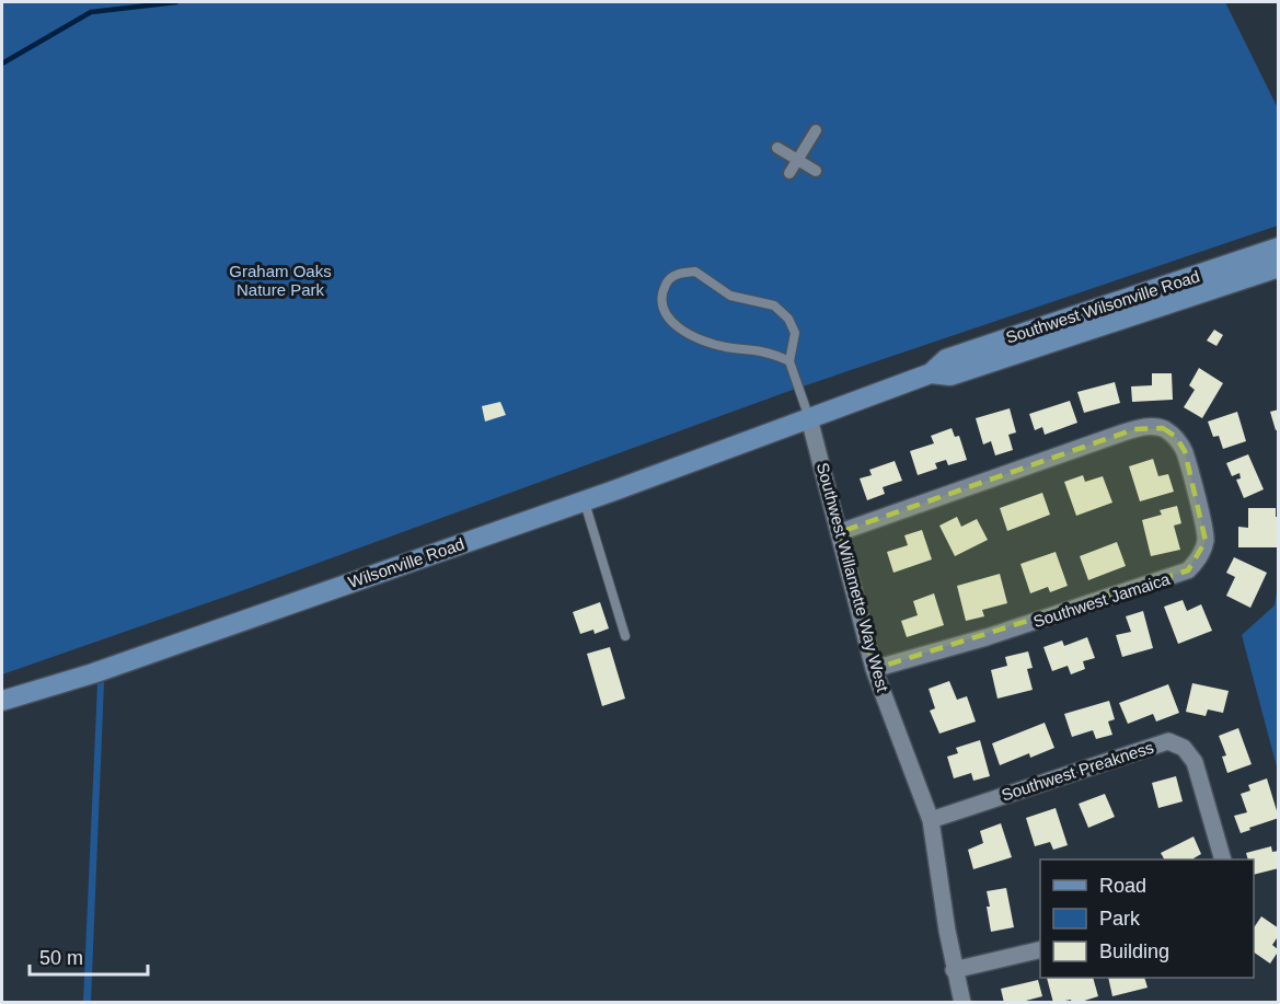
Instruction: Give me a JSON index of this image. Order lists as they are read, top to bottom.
{
  "streets": {
    "main road": ["Southwest Wilsonville Road", "Wilsonville Road"],
    "street": ["Southwest Willamette Way West", "Southwest Jamaica", "Southwest Preakness"]
  },
  "crossings": [
    ["Southwest Wilsonville Road", "Wilsonville Road"],
    ["Southwest Wilsonville Road", "Southwest Willamette Way West"],
    ["Wilsonville Road", "Southwest Willamette Way West"],
    ["Southwest Willamette Way West", "Southwest Jamaica"],
    ["Southwest Willamette Way West", "Southwest Preakness"]
  ],
  "parks": ["Graham Oaks Nature Park"],
  "legend": ["Road", "Park", "Building"],
  "scale_bar": "50 m"
}
